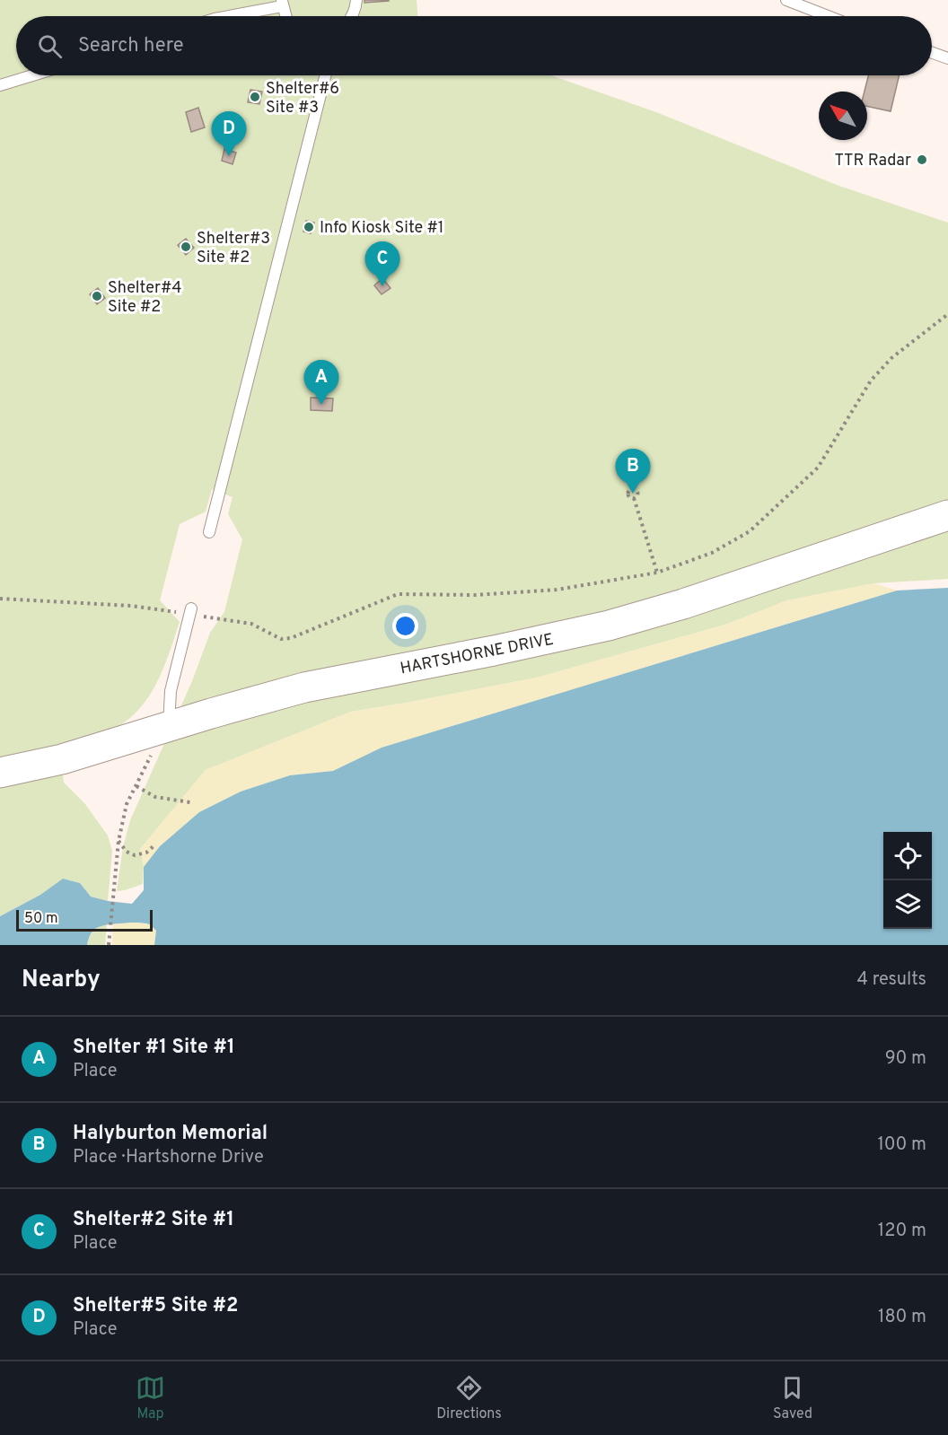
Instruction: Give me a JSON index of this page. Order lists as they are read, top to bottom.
{
  "streets": {
    "main road": ["HARTSHORNE DRIVE"]
  },
  "places": [
    "Shelter#6 Site #3",
    "TTR Radar",
    "Info Kiosk Site #1",
    "Shelter#3 Site #2",
    "Shelter#4 Site #2"
  ],
  "scale_bar": "50 m",
  "north": "top left",
  "page": {
    "search": "Search here",
    "pins": [
      "D",
      "C",
      "A",
      "B"
    ],
    "scale": "50 m",
    "heading": ["Nearby", "4 results"],
    "list": [
      {
        "mark": "A",
        "name": "Shelter #1 Site #1",
        "note": "Place",
        "value": "90 m"
      },
      {
        "mark": "B",
        "name": "Halyburton Memorial",
        "note": "Place · Hartshorne Drive",
        "value": "100 m"
      },
      {
        "mark": "C",
        "name": "Shelter#2 Site #1",
        "note": "Place",
        "value": "120 m"
      },
      {
        "mark": "D",
        "name": "Shelter#5 Site #2",
        "note": "Place",
        "value": "180 m"
      }
    ],
    "nav": ["Map", "Directions", "Saved"]
  }
}
